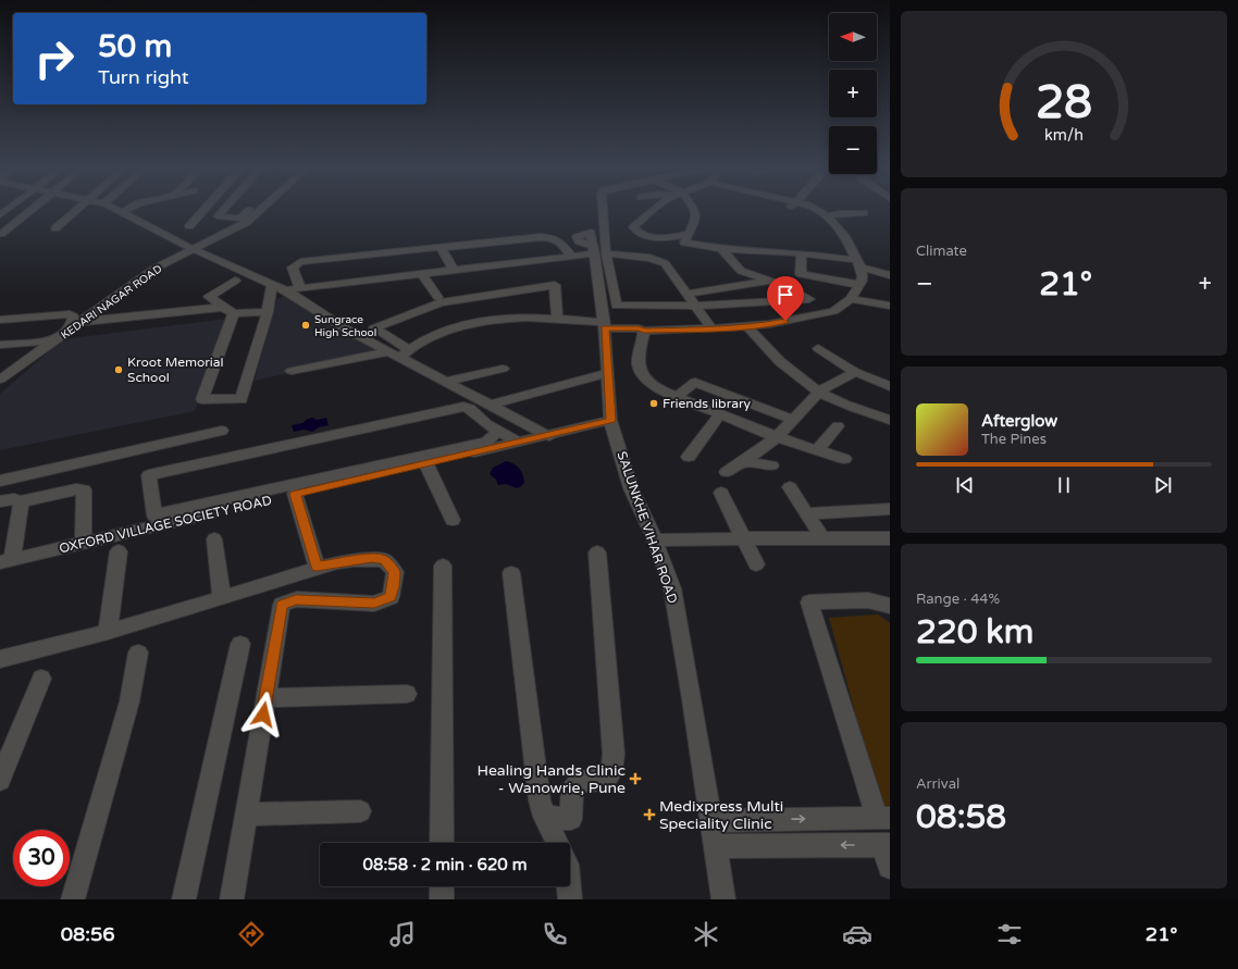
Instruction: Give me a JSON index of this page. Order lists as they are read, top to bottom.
{
  "streets": {
    "street": ["KEDARI NAGAR ROAD", "OXFORD VILLAGE SOCIETY ROAD", "SALUNKHE VIHAR ROAD"]
  },
  "crossings": [
    ["OXFORD VILLAGE SOCIETY ROAD", "SALUNKHE VIHAR ROAD"]
  ],
  "places": {
    "other": ["Sungrace High School", "Kroot Memorial School", "Friends library"],
    "health": ["Healing Hands Clinic - Wanowrie, Pune", "Medixpress Multi Speciality Clinic"]
  },
  "north": "left",
  "page": {
    "map_buttons": ["+", "−"],
    "turn": ["50 m", "Turn right"],
    "tile": [
      "Climate",
      ["Range · 44%", "220 km"],
      ["Arrival", "08:58"]
    ],
    "heat": ["−", "21°", "+"],
    "song": ["Afterglow", "The Pines"],
    "limit": "30",
    "trip": "08:58 · 2 min · 620 m",
    "tabs": ["08:56", "21°"],
    "gauge": ["28", "km/h"]
  }
}
